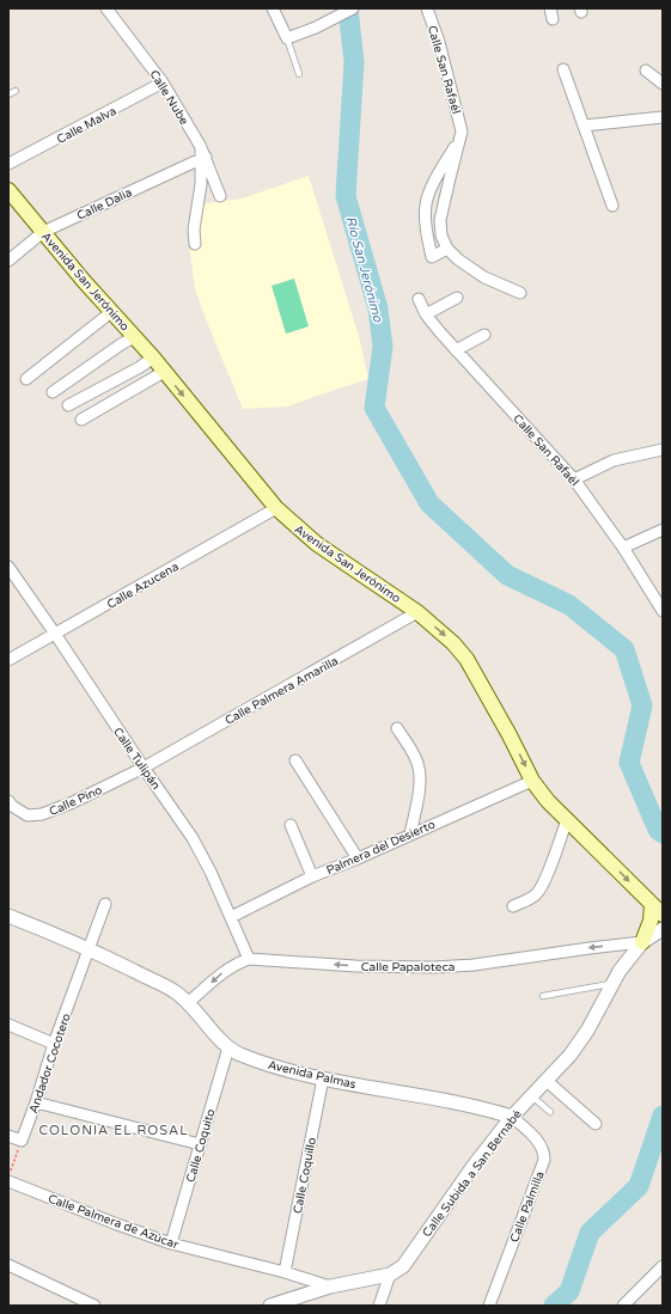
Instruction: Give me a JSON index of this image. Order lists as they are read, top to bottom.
{
  "streets": {
    "main road": ["Avenida San Jerónimo"],
    "street": [
      "Calle San Rafaél",
      "Calle Nube",
      "Calle Malva",
      "Calle Dalia",
      "Calle Azucena",
      "Calle Palmera Amarilla",
      "Calle Tulipán",
      "Calle Pino",
      "Palmera del Desierto",
      "Calle Papaloteca",
      "Andador Cocotero",
      "Avenida Palmas",
      "Calle Coquito",
      "Calle Subida a San Bernabé",
      "Calle Coquillo",
      "Calle Palmilla",
      "Calle Palmera de Azúcar"
    ]
  },
  "crossings": [
    ["Calle Nube", "Calle Malva"],
    ["Calle Nube", "Calle Dalia"],
    ["Calle Dalia", "Avenida San Jerónimo"],
    ["Avenida San Jerónimo", "Calle Azucena"],
    ["Avenida San Jerónimo", "Calle Palmera Amarilla"],
    ["Avenida San Jerónimo", "Palmera del Desierto"],
    ["Calle Azucena", "Calle Tulipán"],
    ["Calle Palmera Amarilla", "Calle Tulipán"],
    ["Calle Palmera Amarilla", "Calle Pino"],
    ["Calle Tulipán", "Calle Pino"],
    ["Calle Tulipán", "Palmera del Desierto"],
    ["Calle Tulipán", "Calle Papaloteca"],
    ["Calle Papaloteca", "Avenida Palmas"],
    ["Calle Papaloteca", "Calle Subida a San Bernabé"],
    ["Andador Cocotero", "Avenida Palmas"],
    ["Avenida Palmas", "Calle Coquito"],
    ["Avenida Palmas", "Calle Subida a San Bernabé"],
    ["Avenida Palmas", "Calle Coquillo"],
    ["Avenida Palmas", "Calle Palmilla"],
    ["Calle Coquito", "Calle Palmera de Azúcar"],
    ["Calle Subida a San Bernabé", "Calle Palmilla"],
    ["Calle Subida a San Bernabé", "Calle Palmera de Azúcar"],
    ["Calle Coquillo", "Calle Palmera de Azúcar"]
  ],
  "one_way": ["Avenida San Jerónimo", "Calle Papaloteca"],
  "districts": ["COLONIA EL ROSAL"],
  "water": ["Río San Jerónimo"]
}
